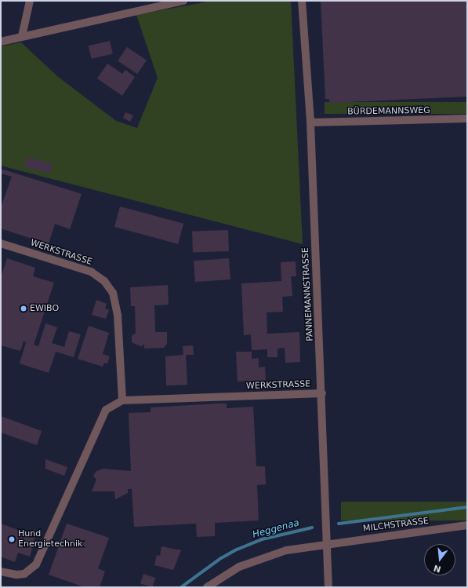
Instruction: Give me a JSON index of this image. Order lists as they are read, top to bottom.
{
  "streets": {
    "street": [
      "BÜRDEMANNSWEG",
      "WERKSTRASSE",
      "PANNEMANNSTRASSE",
      "MILCHSTRASSE"
    ]
  },
  "crossings": [
    ["BÜRDEMANNSWEG", "PANNEMANNSTRASSE"],
    ["WERKSTRASSE", "PANNEMANNSTRASSE"],
    ["PANNEMANNSTRASSE", "MILCHSTRASSE"]
  ],
  "water": ["Heggenaa"],
  "places": ["EWIBO", "Hund Energietechnik"],
  "north": "bottom"
}
